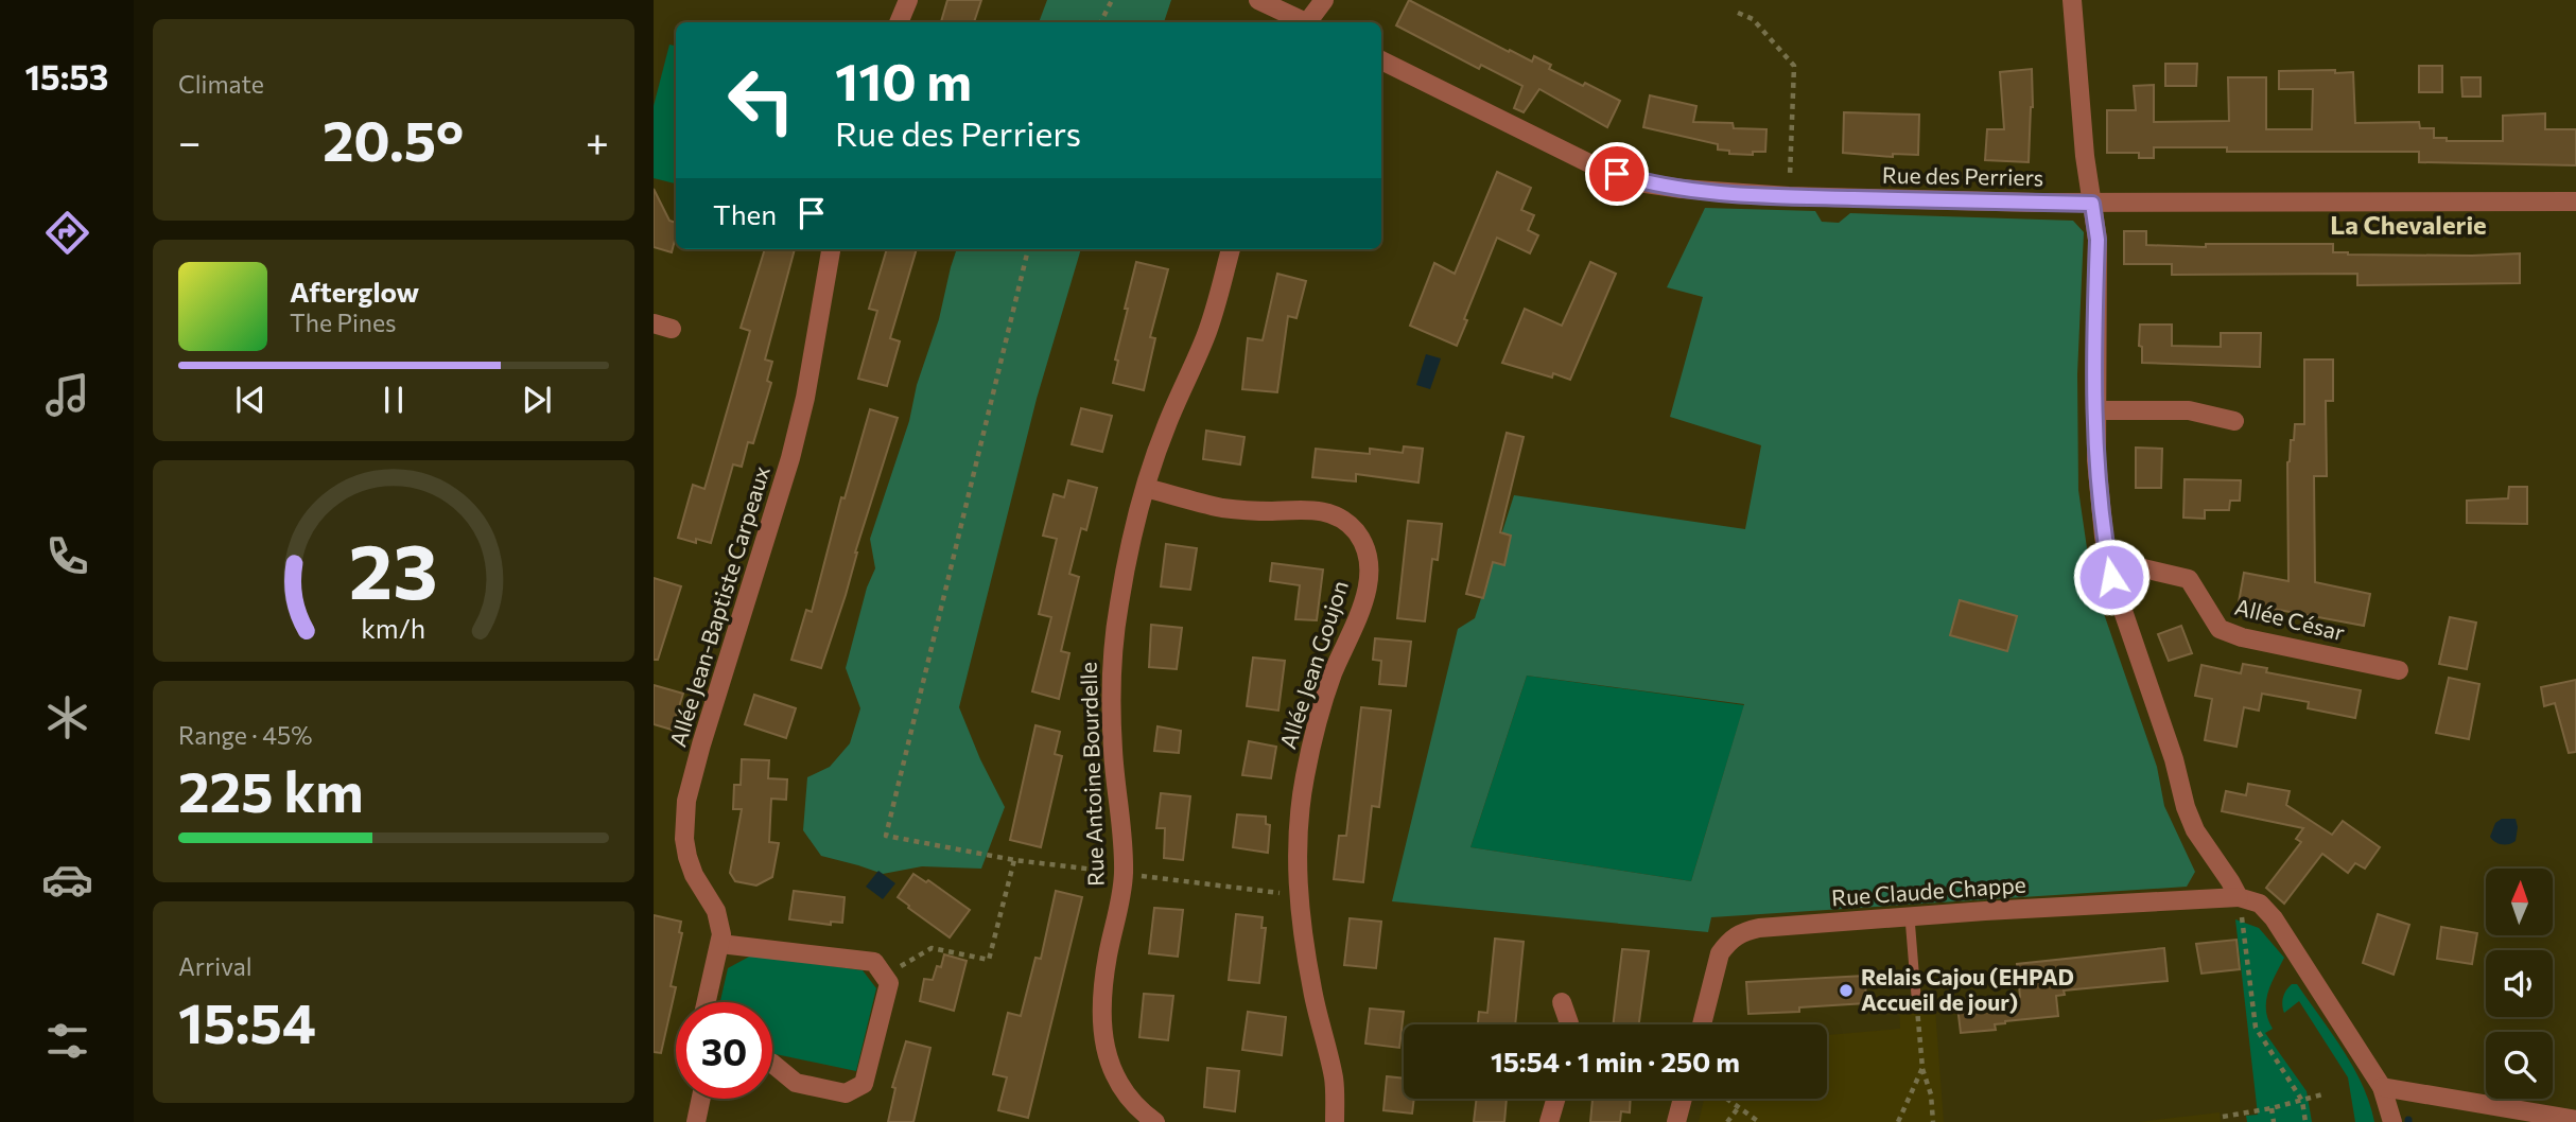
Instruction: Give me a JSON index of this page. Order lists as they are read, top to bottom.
{
  "streets": {
    "street": [
      "Rue des Perriers",
      "Allée Jean-Baptiste Carpeaux",
      "Allée César",
      "Allée Jean Goujon",
      "Rue Antoine Bourdelle",
      "Rue Claude Chappe"
    ]
  },
  "crossings": [
    ["Allée Jean Goujon", "Rue Antoine Bourdelle"]
  ],
  "districts": ["La Chevalerie"],
  "places": ["Relais Cajou (EHPAD Accueil de jour)"],
  "north": "top",
  "page": {
    "tabs": "15:53",
    "tile": [
      "Climate",
      ["Range · 45%", "225 km"],
      ["Arrival", "15:54"]
    ],
    "turn": ["110 m", "Rue des Perriers"],
    "heat": ["−", "20.5°", "+"],
    "then": "Then",
    "song": ["Afterglow", "The Pines"],
    "limit": "30",
    "trip": "15:54 · 1 min · 250 m",
    "gauge": ["23", "km/h"]
  }
}
